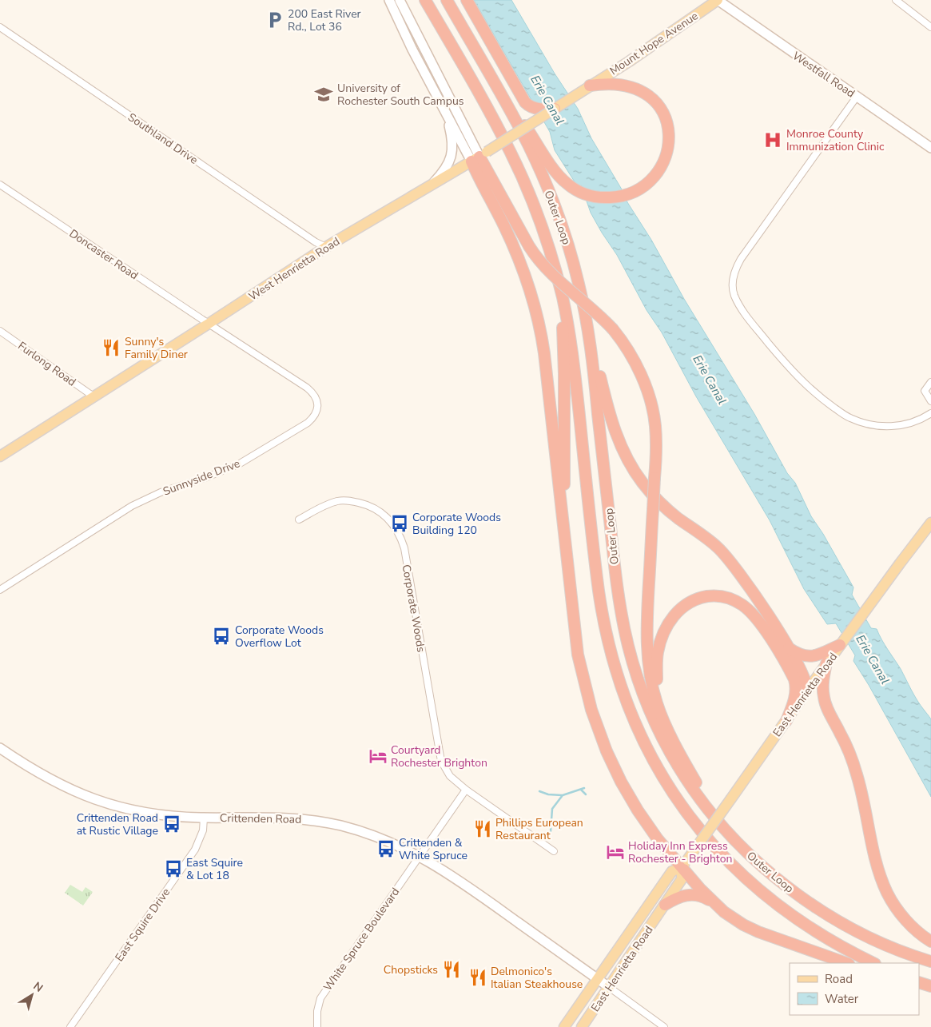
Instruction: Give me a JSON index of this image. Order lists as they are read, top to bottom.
{
  "streets": {
    "highway": ["Outer Loop"],
    "main road": ["Mount Hope Avenue", "West Henrietta Road", "East Henrietta Road"],
    "street": [
      "Westfall Road",
      "Southland Drive",
      "Doncaster Road",
      "Furlong Road",
      "Sunnyside Drive",
      "Corporate Woods",
      "Crittenden Road",
      "East Squire Drive",
      "White Spruce Boulevard"
    ]
  },
  "crossings": [
    ["Mount Hope Avenue", "Westfall Road"],
    ["Mount Hope Avenue", "West Henrietta Road"],
    ["Southland Drive", "West Henrietta Road"],
    ["Doncaster Road", "West Henrietta Road"],
    ["Doncaster Road", "Sunnyside Drive"],
    ["West Henrietta Road", "Furlong Road"],
    ["West Henrietta Road", "Sunnyside Drive"],
    ["East Henrietta Road", "Crittenden Road"],
    ["Crittenden Road", "East Squire Drive"],
    ["Crittenden Road", "White Spruce Boulevard"]
  ],
  "water": ["Erie Canal"],
  "places": {
    "parking": ["200 East River Rd., Lot 36"],
    "school or university": ["University of Rochester South Campus"],
    "hospital": ["Monroe County Immunization Clinic"],
    "restaurant": [
      "Sunny's Family Diner",
      "Phillips European Restaurant",
      "Chopsticks",
      "Delmonico's Italian Steakhouse"
    ],
    "bus stop": [
      "Corporate Woods Building 120",
      "Corporate Woods Overflow Lot",
      "Crittenden Road at Rustic Village",
      "Crittenden & White Spruce",
      "East Squire & Lot 18"
    ],
    "hotel": ["Courtyard Rochester Brighton", "Holiday Inn Express Rochester - Brighton"]
  },
  "legend": ["Road", "Water"],
  "north": "top right"
}
